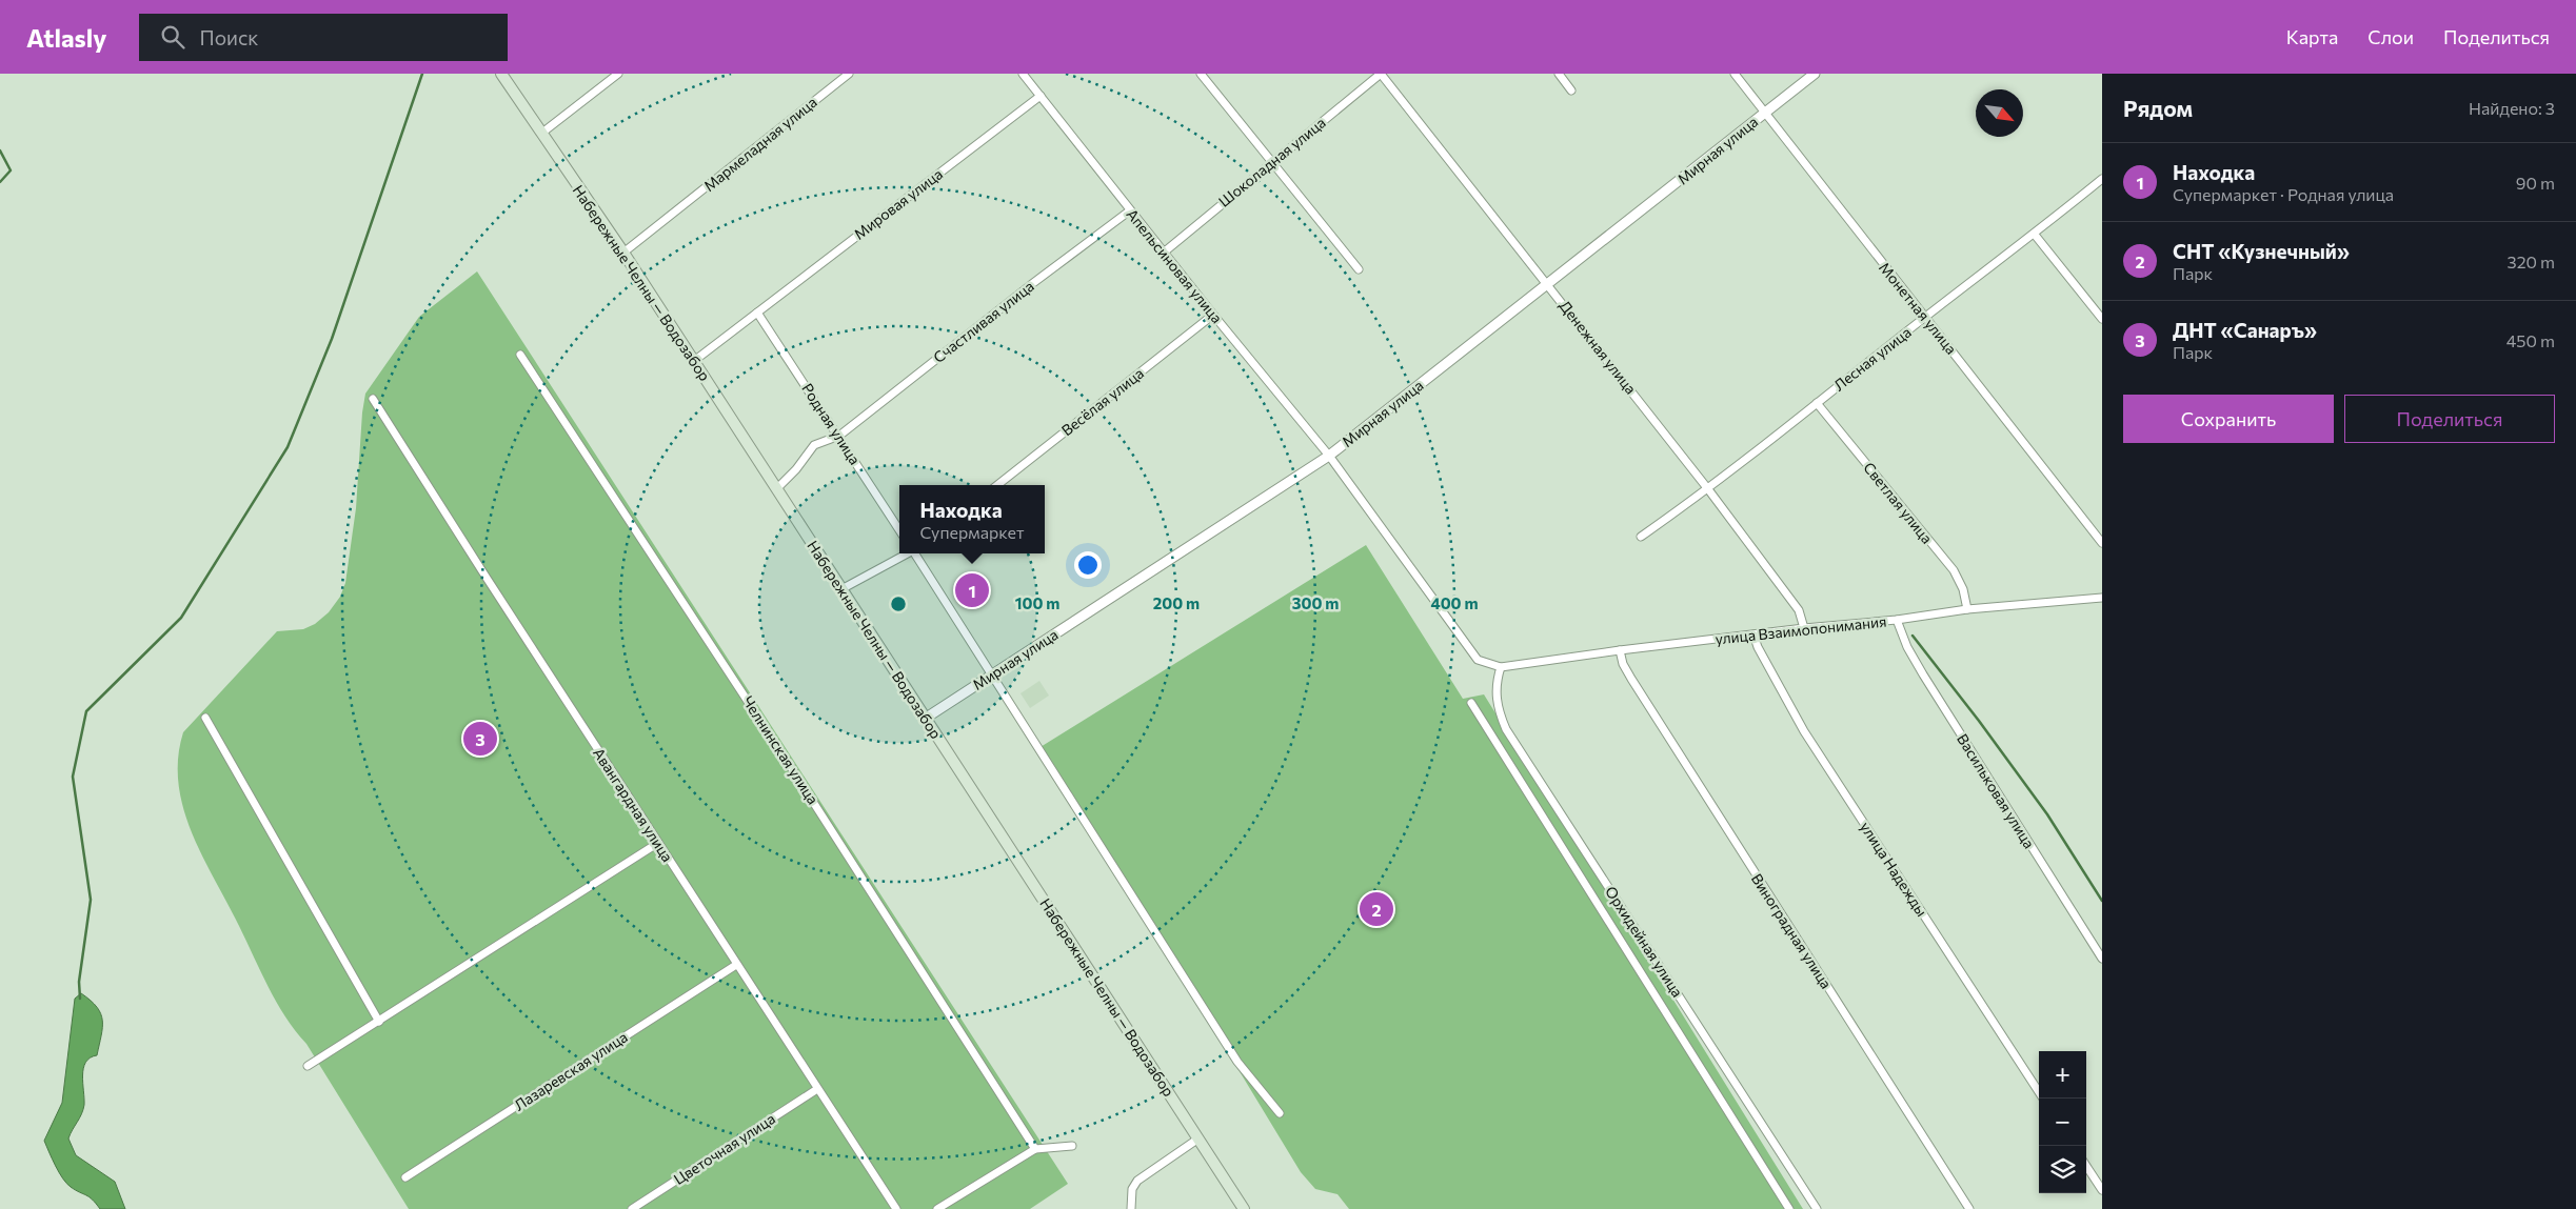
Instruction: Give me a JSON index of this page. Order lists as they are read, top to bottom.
{
  "streets": {
    "main road": ["Набережные Челны — Водозабор"],
    "street": [
      "Мармеладная улица",
      "Мирная улица",
      "Шоколадная улица",
      "Мировая улица",
      "Апельсиновая улица",
      "Монетная улица",
      "Счастливая улица",
      "Денежная улица",
      "Лесная улица",
      "Весёлая улица",
      "Родная улица",
      "Светлая улица",
      "улица Взаимопонимания",
      "Челнинская улица",
      "Васильковая улица",
      "Авангардная улица",
      "улица Надежды",
      "Виноградная улица",
      "Орхидейная улица",
      "Лазаревская улица",
      "Цветочная улица"
    ]
  },
  "crossings": [
    ["Мармеладная улица", "Набережные Челны — Водозабор"],
    ["Мирная улица", "Апельсиновая улица"],
    ["Мирная улица", "Набережные Челны — Водозабор"],
    ["Мирная улица", "Монетная улица"],
    ["Мирная улица", "Денежная улица"],
    ["Шоколадная улица", "Апельсиновая улица"],
    ["Шоколадная улица", "Денежная улица"],
    ["Мировая улица", "Апельсиновая улица"],
    ["Мировая улица", "Набережные Челны — Водозабор"],
    ["Мировая улица", "Родная улица"],
    ["Апельсиновая улица", "Счастливая улица"],
    ["Апельсиновая улица", "Весёлая улица"],
    ["Апельсиновая улица", "улица Взаимопонимания"],
    ["Апельсиновая улица", "Орхидейная улица"],
    ["Набережные Челны — Водозабор", "Счастливая улица"],
    ["Монетная улица", "Лесная улица"],
    ["Счастливая улица", "Родная улица"],
    ["Денежная улица", "Лесная улица"],
    ["Денежная улица", "улица Взаимопонимания"],
    ["Лесная улица", "Светлая улица"],
    ["Светлая улица", "улица Взаимопонимания"],
    ["улица Взаимопонимания", "Васильковая улица"],
    ["улица Взаимопонимания", "улица Надежды"],
    ["улица Взаимопонимания", "Виноградная улица"],
    ["улица Взаимопонимания", "Орхидейная улица"],
    ["Авангардная улица", "Лазаревская улица"],
    ["Авангардная улица", "Цветочная улица"]
  ],
  "north": "bottom right",
  "page": {
    "header": "Atlasly",
    "search": "Поиск",
    "nav": ["Карта", "Слои", "Поделиться"],
    "heading": ["Рядом", "Найдено: 3"],
    "list": [
      {
        "mark": "1",
        "name": "Находка",
        "note": "Супермаркет · Родная улица",
        "value": "90 m"
      },
      {
        "mark": "2",
        "name": "СНТ «Кузнечный»",
        "note": "Парк",
        "value": "320 m"
      },
      {
        "mark": "3",
        "name": "ДНТ «Санаръ»",
        "note": "Парк",
        "value": "450 m"
      }
    ],
    "buttons": ["Сохранить", "Поделиться"],
    "popup": ["Находка", "Супермаркет"],
    "pins": ["1", "3", "2"],
    "map_buttons": ["+", "−"]
  },
  "rings": [
    "100 m",
    "200 m",
    "300 m",
    "400 m"
  ]
}
